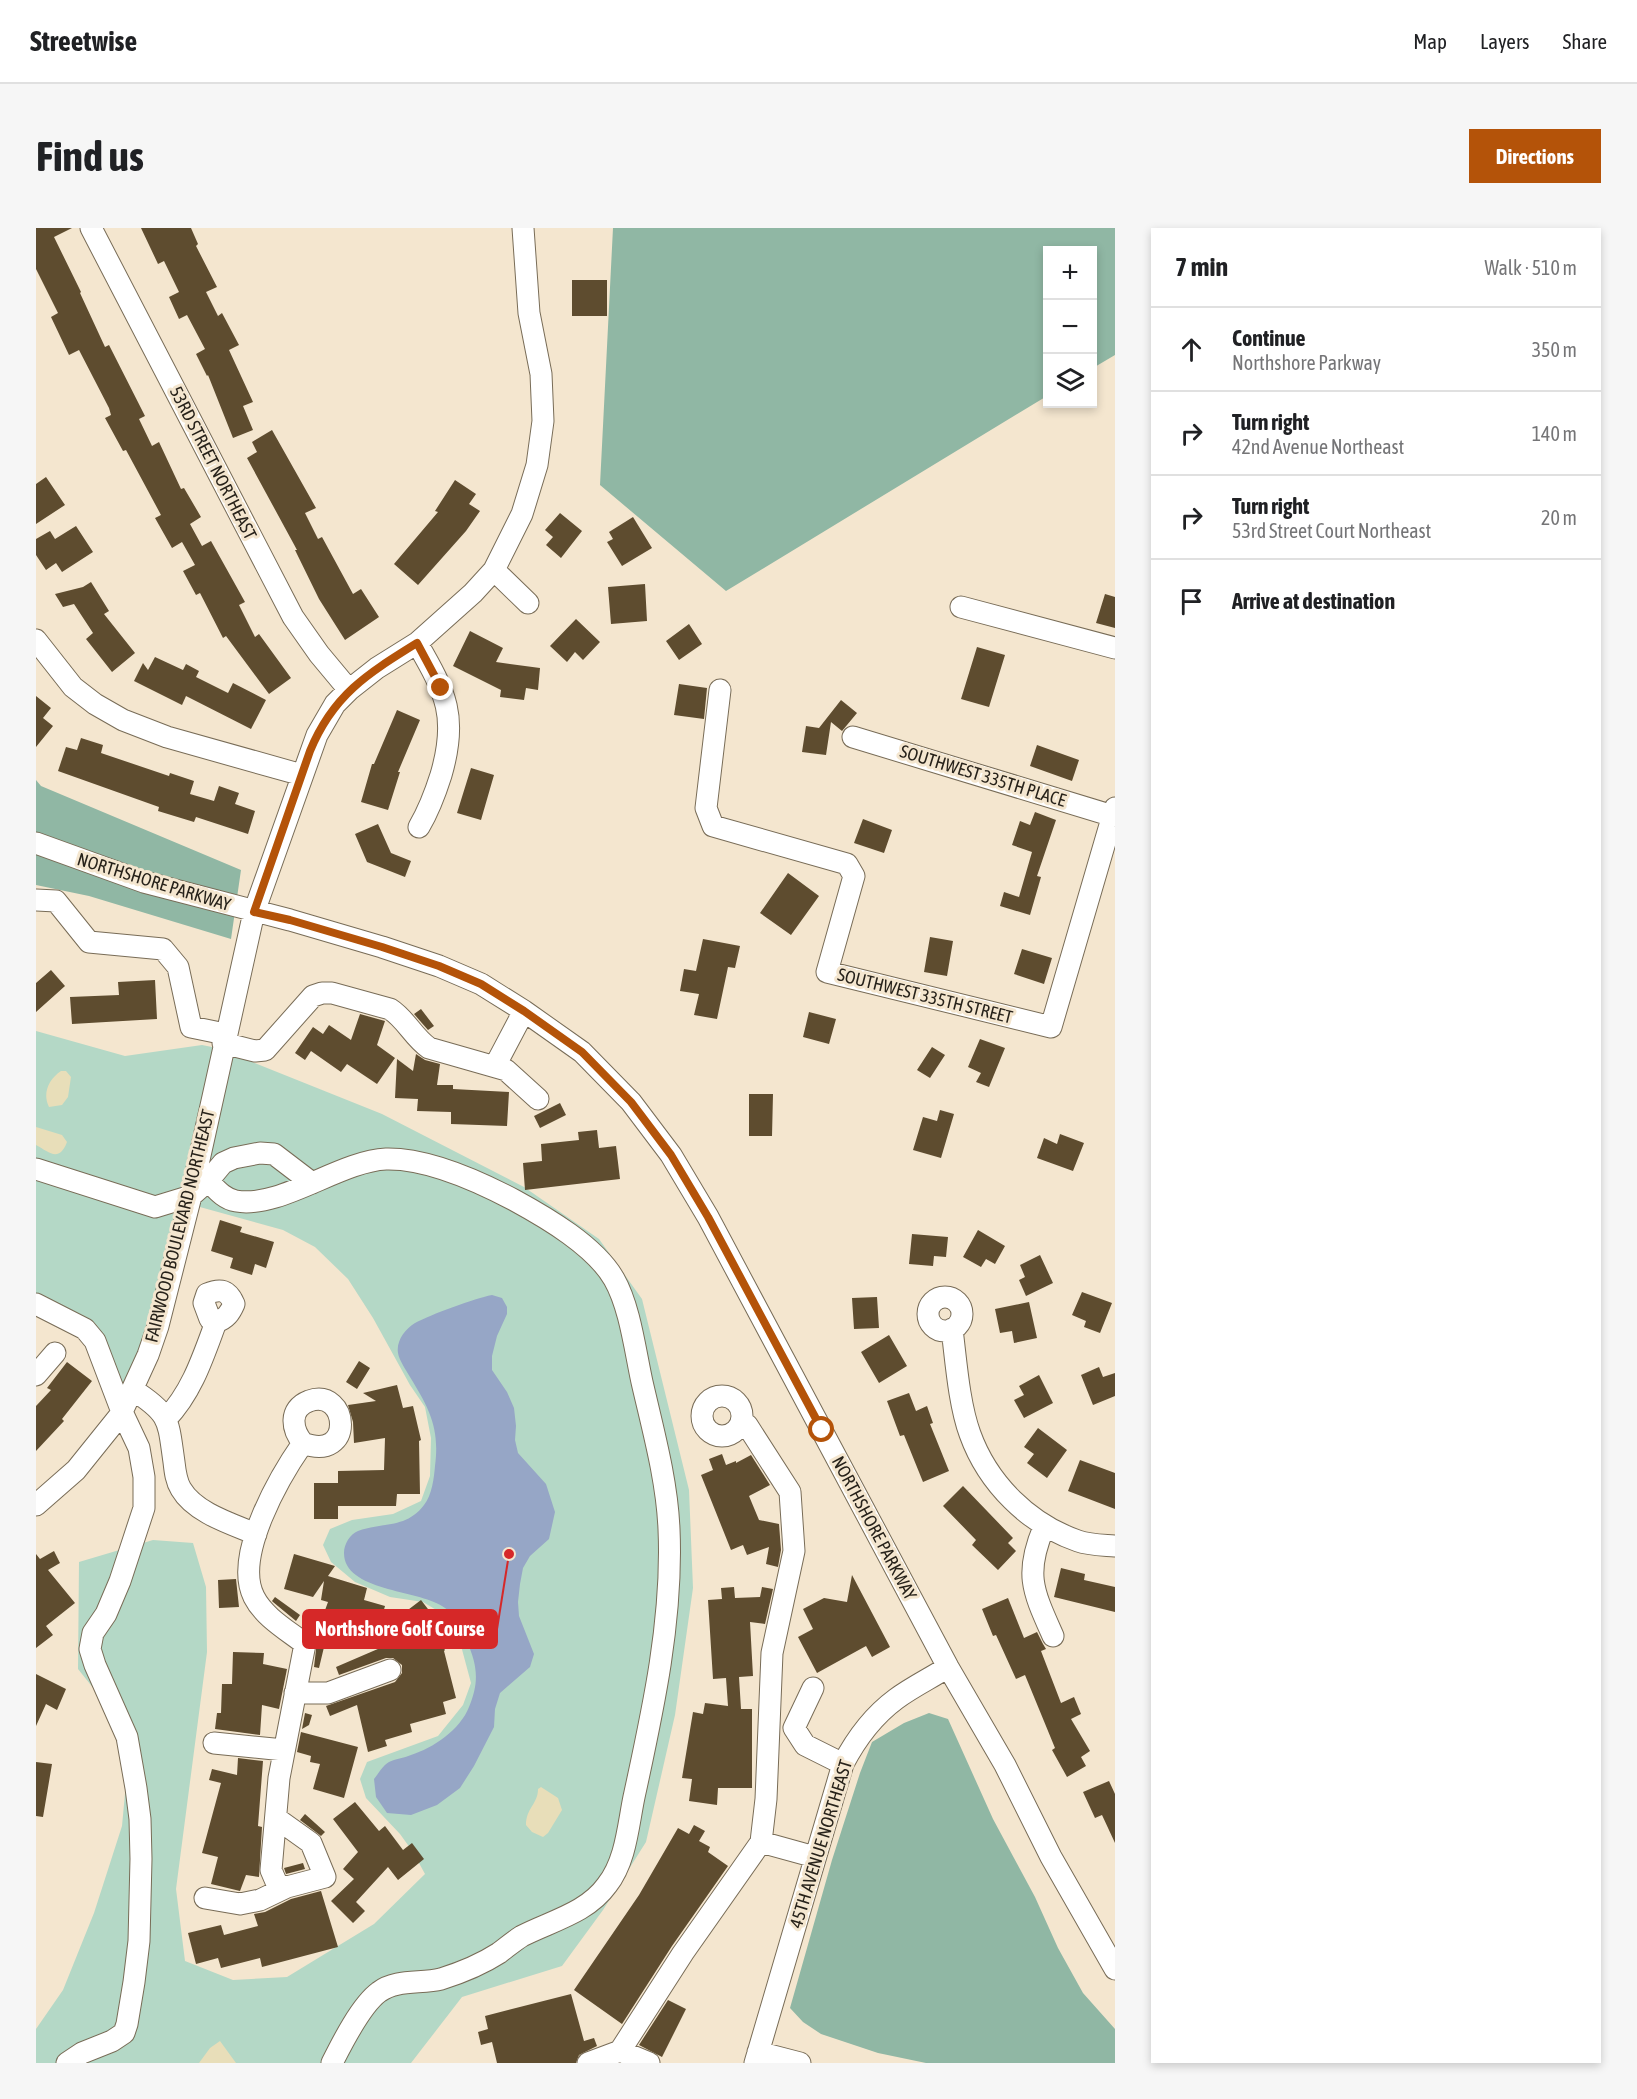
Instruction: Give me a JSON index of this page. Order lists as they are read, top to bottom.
{
  "streets": {
    "street": [
      "53RD STREET NORTHEAST",
      "SOUTHWEST 335TH PLACE",
      "NORTHSHORE PARKWAY",
      "SOUTHWEST 335TH STREET",
      "FAIRWOOD BOULEVARD NORTHEAST",
      "45TH AVENUE NORTHEAST"
    ]
  },
  "crossings": [
    ["53RD STREET NORTHEAST", "FAIRWOOD BOULEVARD NORTHEAST"],
    ["SOUTHWEST 335TH PLACE", "SOUTHWEST 335TH STREET"],
    ["NORTHSHORE PARKWAY", "FAIRWOOD BOULEVARD NORTHEAST"],
    ["NORTHSHORE PARKWAY", "45TH AVENUE NORTHEAST"]
  ],
  "places": ["Northshore Golf Course"],
  "page": {
    "header": "Streetwise",
    "nav": ["Map", "Layers", "Share"],
    "buttons": "Directions",
    "title": "Find us",
    "heading": ["7 min", "Walk · 510 m"],
    "map_buttons": ["+", "−"],
    "list": [
      ["Continue", "Northshore Parkway", "350 m"],
      ["Turn right", "42nd Avenue Northeast", "140 m"],
      ["Turn right", "53rd Street Court Northeast", "20 m"],
      "Arrive at destination"
    ]
  }
}
